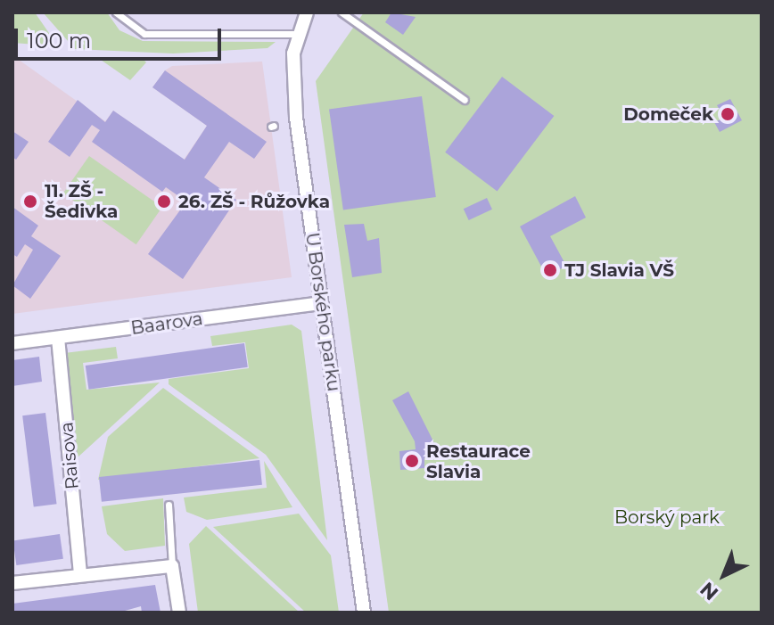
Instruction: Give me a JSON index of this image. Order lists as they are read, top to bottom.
{
  "streets": {
    "street": ["U Borského parku", "Baarova", "Raisova"]
  },
  "crossings": [
    ["U Borského parku", "Baarova"],
    ["Baarova", "Raisova"]
  ],
  "parks": ["Borský park"],
  "places": [
    "Domeček",
    "11. ZŠ - Šedivka",
    "26. ZŠ - Růžovka",
    "TJ Slavia VŠ",
    "Restaurace Slavia"
  ],
  "scale_bar": "100 m",
  "north": "bottom left"
}
